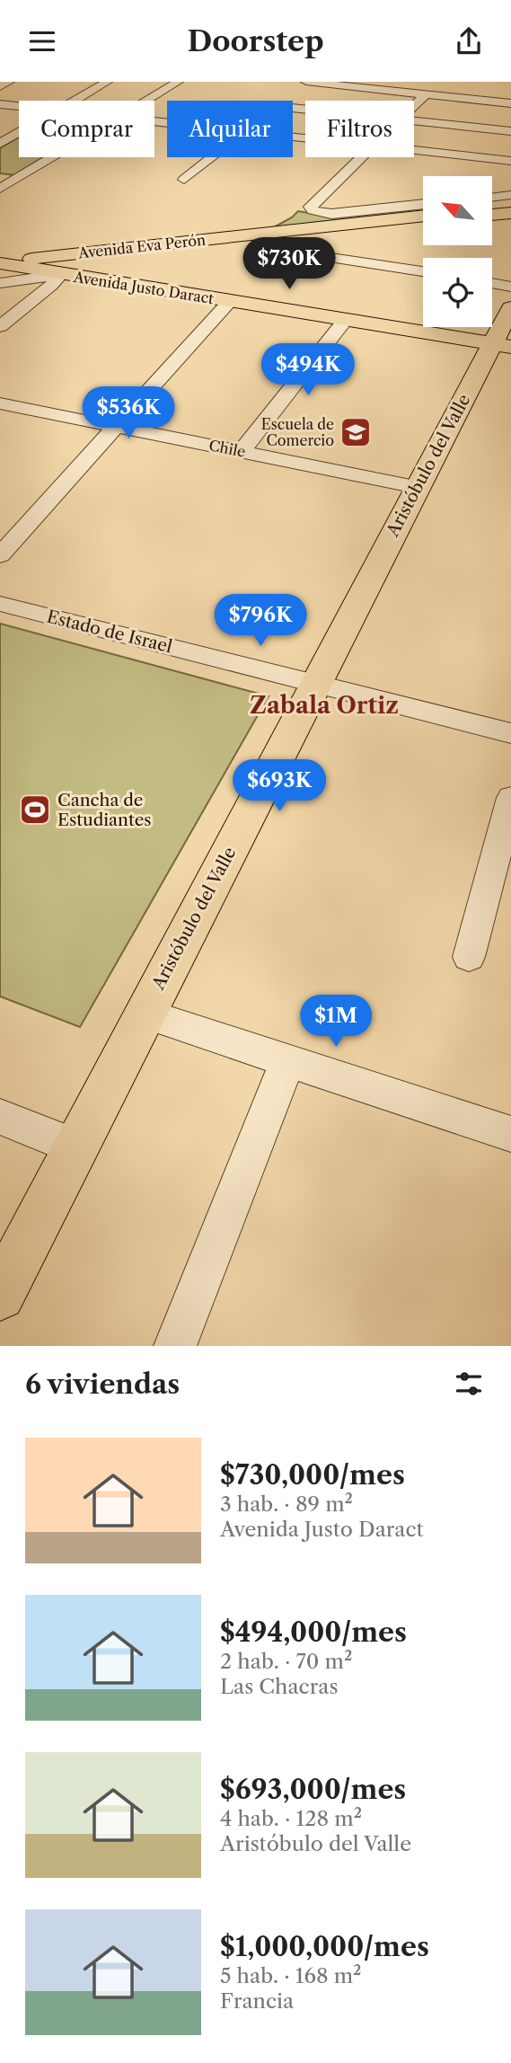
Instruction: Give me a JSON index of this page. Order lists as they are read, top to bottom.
{
  "streets": {
    "main road": ["Avenida Eva Perón", "Avenida Justo Daract", "Aristóbulo del Valle"],
    "street": ["Chile", "Estado de Israel"]
  },
  "crossings": [
    ["Avenida Eva Perón", "Avenida Justo Daract"],
    ["Avenida Justo Daract", "Aristóbulo del Valle"],
    ["Chile", "Aristóbulo del Valle"],
    ["Aristóbulo del Valle", "Estado de Israel"]
  ],
  "districts": ["Zabala Ortiz"],
  "places": {
    "school or university": ["Escuela de Comercio"],
    "sports": ["Cancha de Estudiantes"]
  },
  "north": "top left",
  "page": {
    "header": "Doorstep",
    "chip": ["Comprar", "Alquilar", "Filtros"],
    "price": [
      "$730K",
      "$494K",
      "$536K",
      "$796K",
      "$693K",
      "$1M"
    ],
    "heading": "6 viviendas",
    "list": [
      {
        "name": "$730,000/mes",
        "note": "3 hab. · 89 m² · Avenida Justo Daract"
      },
      {
        "name": "$494,000/mes",
        "note": "2 hab. · 70 m² · Las Chacras"
      },
      {
        "name": "$693,000/mes",
        "note": "4 hab. · 128 m² · Aristóbulo del Valle"
      },
      {
        "name": "$1,000,000/mes",
        "note": "5 hab. · 168 m² · Francia"
      }
    ]
  }
}
